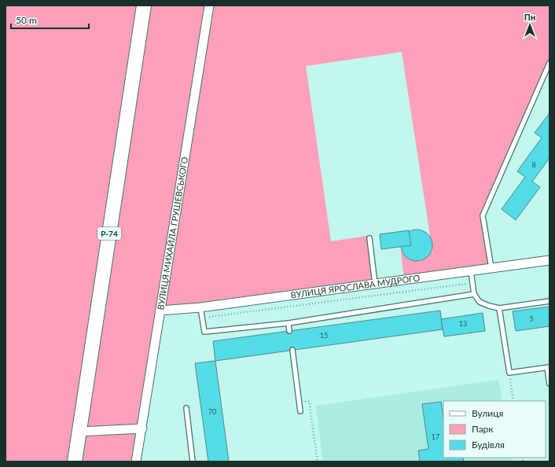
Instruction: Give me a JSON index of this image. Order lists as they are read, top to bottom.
{
  "streets": {
    "main road": ["Р-74"],
    "street": ["ВУЛИЦЯ МИХАЙЛА ГРУШЕВСЬКОГО", "ВУЛИЦЯ ЯРОСЛАВА МУДРОГО"]
  },
  "crossings": [
    ["ВУЛИЦЯ МИХАЙЛА ГРУШЕВСЬКОГО", "ВУЛИЦЯ ЯРОСЛАВА МУДРОГО"]
  ],
  "house_numbers": [
    "8",
    "5",
    "13",
    "15",
    "70",
    "17"
  ],
  "legend": ["Вулиця", "Парк", "Будівля"],
  "scale_bar": "50 m",
  "north": "top"
}
